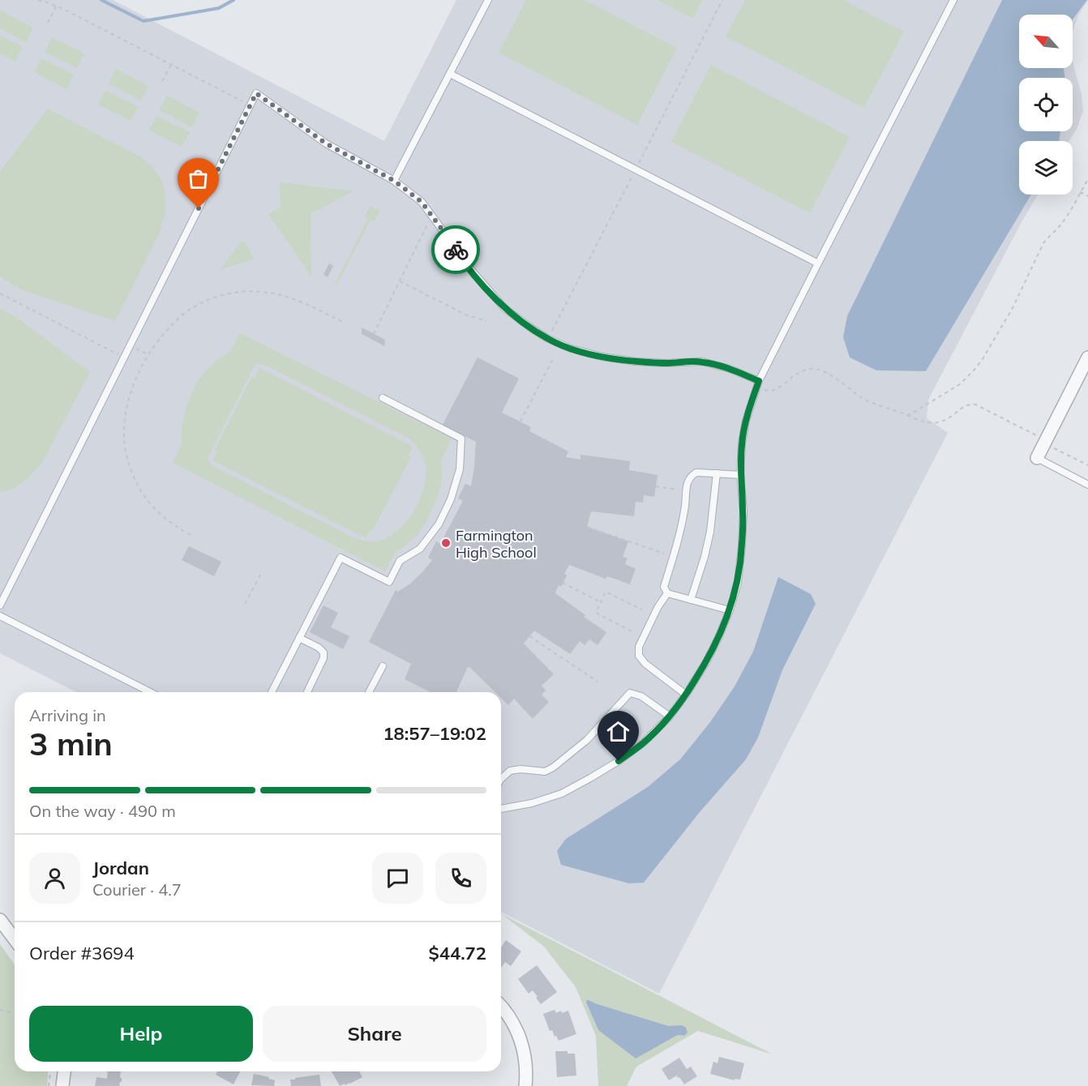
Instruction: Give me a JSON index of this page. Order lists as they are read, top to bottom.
{
  "places": ["Farmington High School"],
  "north": "top left",
  "page": {
    "heading": ["3 min", "Arriving in", "18:57–19:02"],
    "panel": [
      "Jordan",
      "Courier · 4.7",
      "Order #3694",
      "$44.72"
    ],
    "bar": "On the way · 490 m",
    "buttons": ["Help", "Share"]
  }
}
